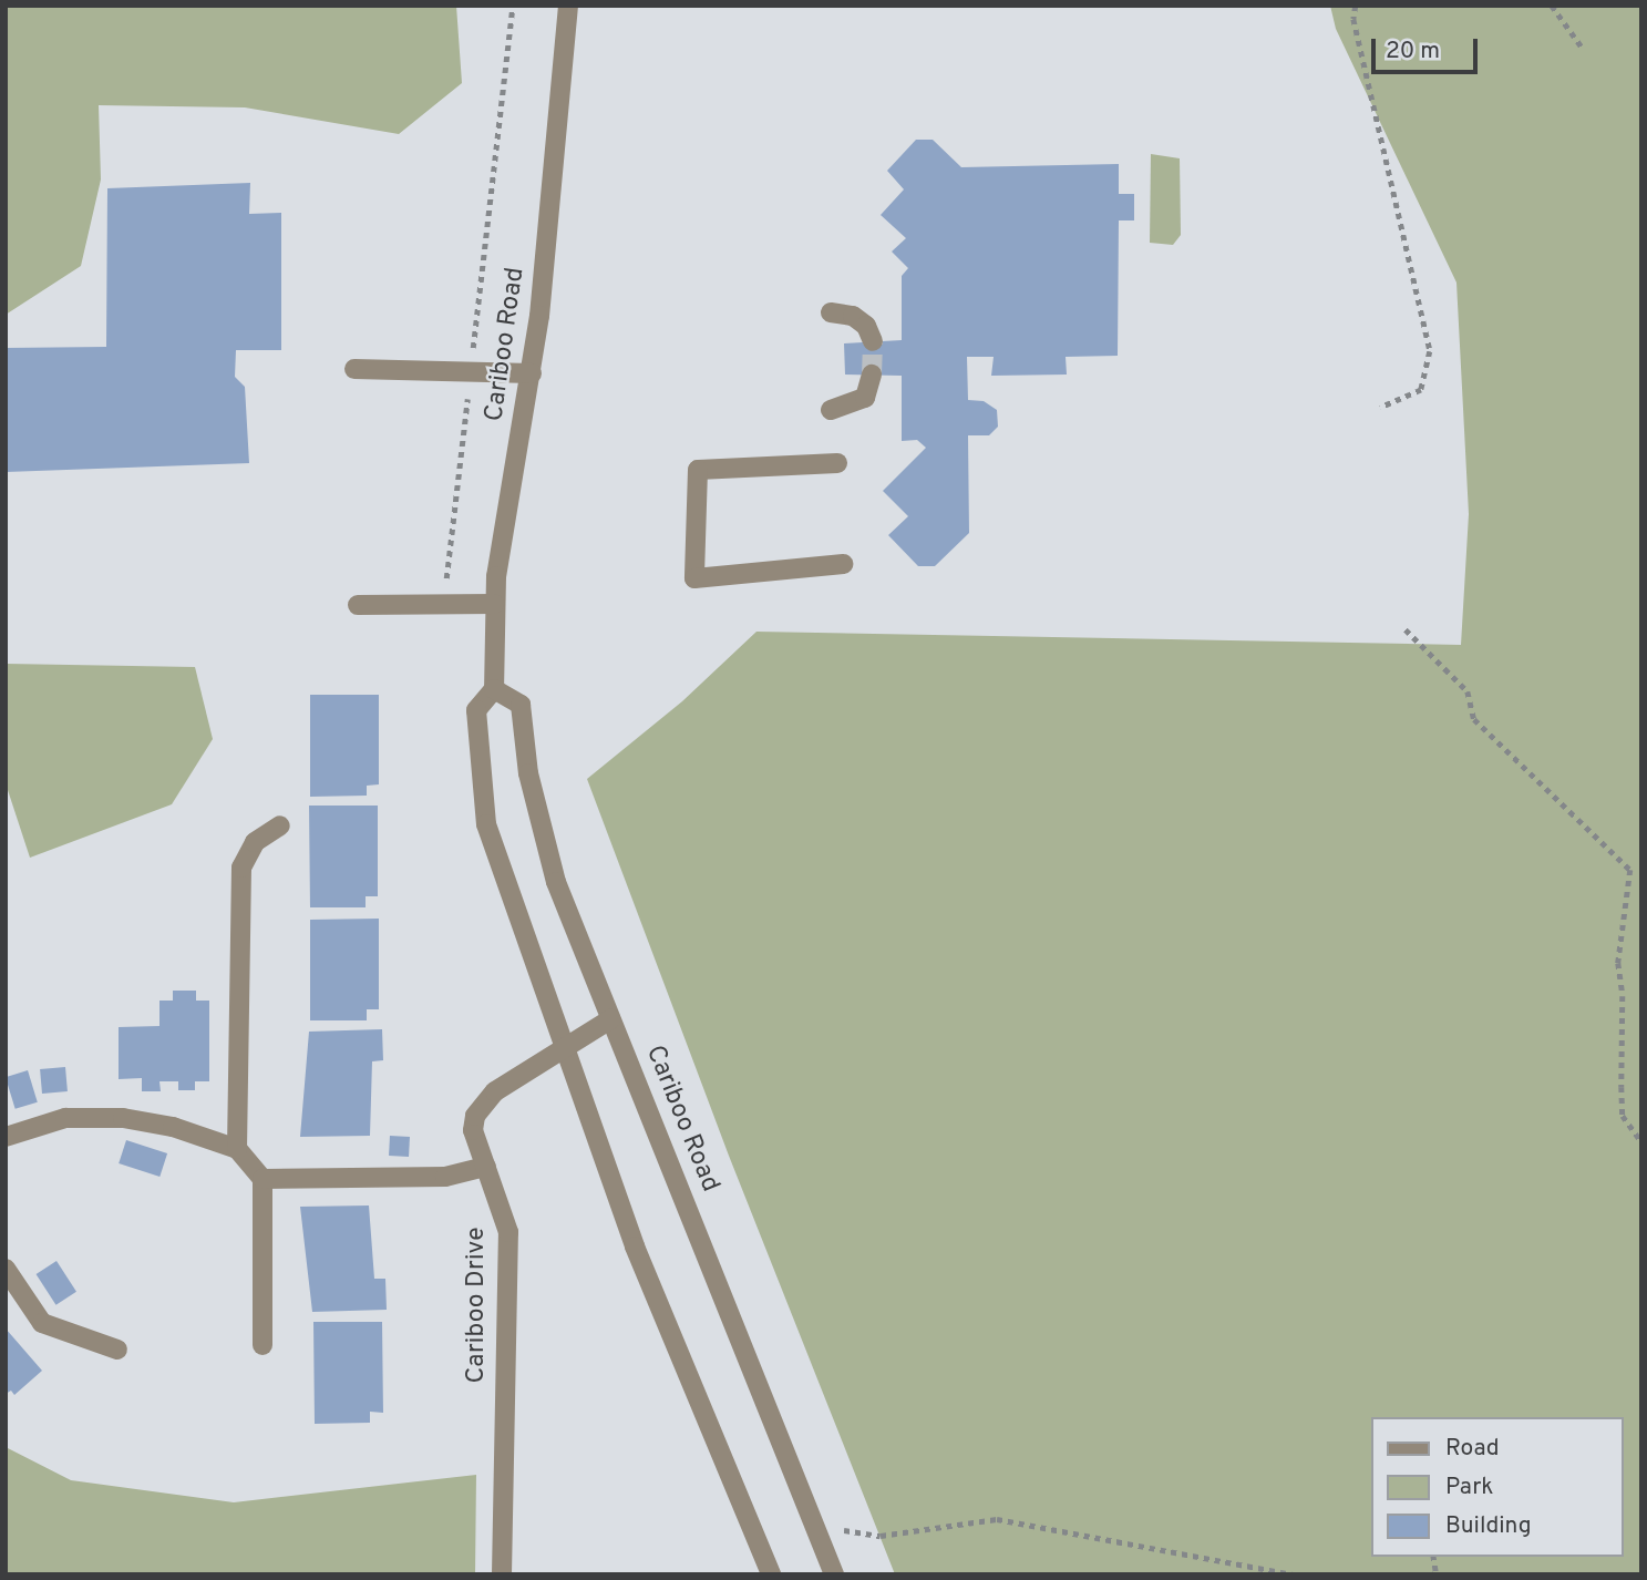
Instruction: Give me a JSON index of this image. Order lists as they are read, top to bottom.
{
  "streets": {
    "street": ["Cariboo Road", "Cariboo Drive"]
  },
  "crossings": [
    ["Cariboo Road", "Cariboo Drive"]
  ],
  "legend": ["Road", "Park", "Building"],
  "scale_bar": "20 m"
}
